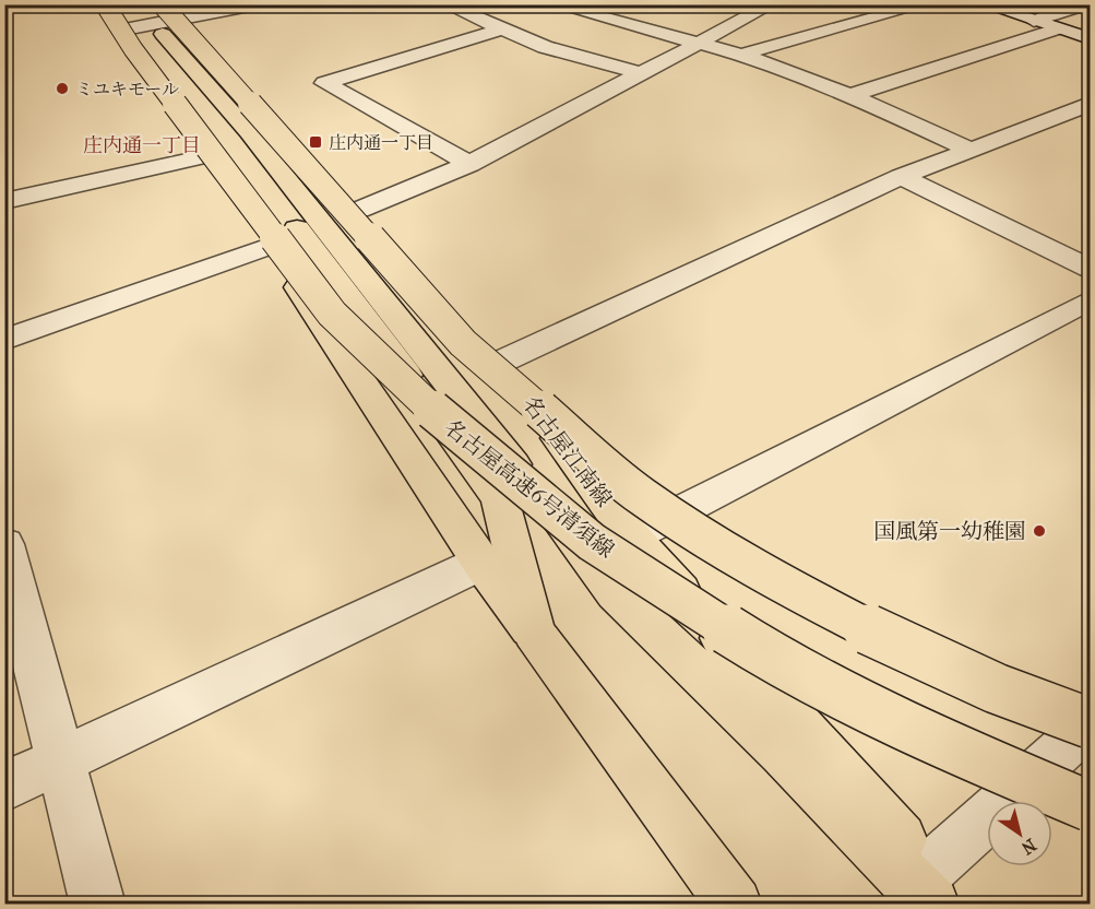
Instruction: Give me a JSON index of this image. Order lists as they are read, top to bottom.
{
  "streets": {
    "main road": ["名古屋江南線", "名古屋高速6号清須線"]
  },
  "districts": ["庄内通一丁目"],
  "places": {
    "other": ["ミユキモール", "国風第一幼稚園"],
    "transit": ["庄内通一丁目"]
  },
  "north": "bottom right"
}
